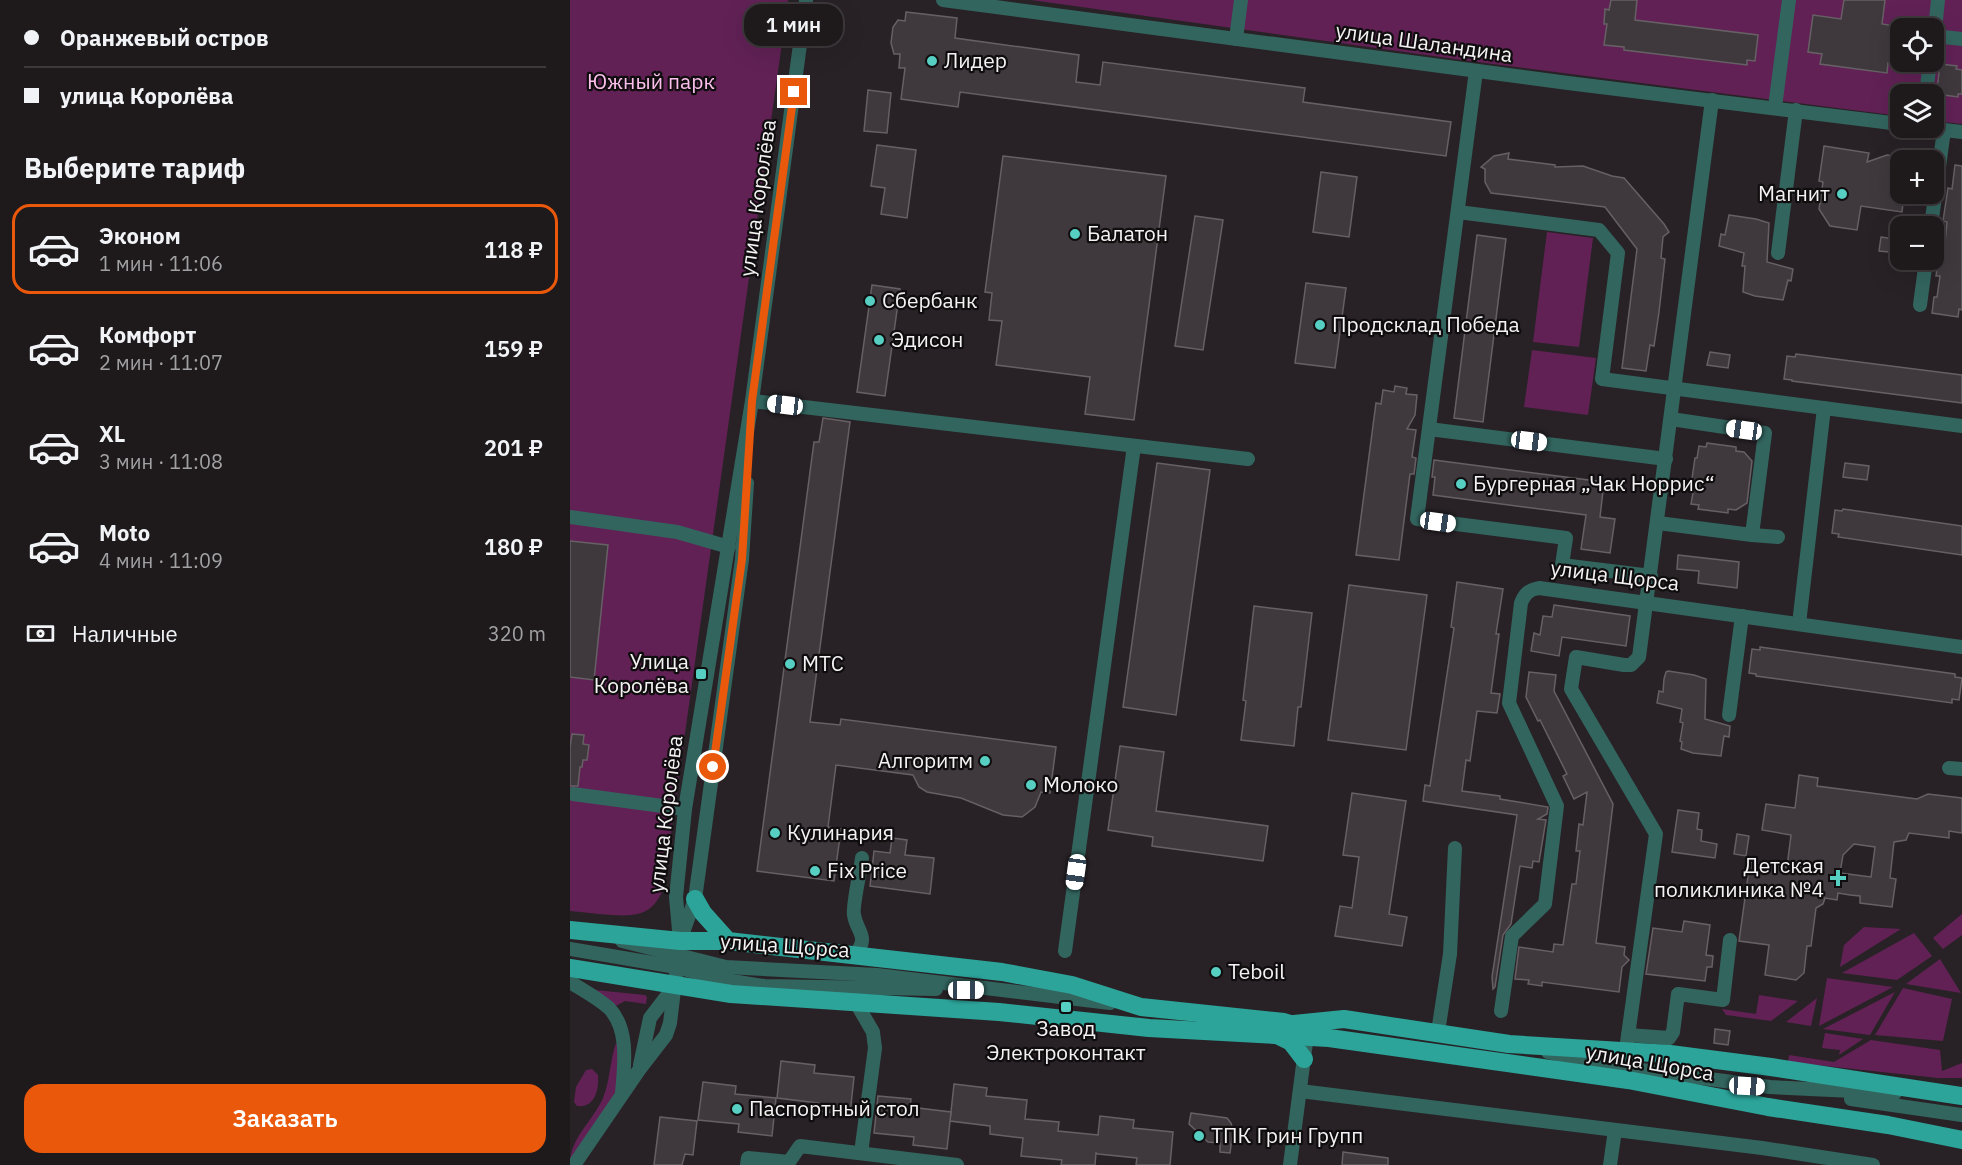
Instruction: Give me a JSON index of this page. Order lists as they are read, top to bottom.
{
  "streets": {
    "main road": ["улица Щорса"],
    "street": ["улица Шаландина", "улица Королёва"]
  },
  "crossings": [
    ["улица Королёва", "улица Щорса"]
  ],
  "parks": ["Южный парк"],
  "places": {
    "other": [
      "Лидер",
      "Магнит",
      "Балатон",
      "Сбербанк",
      "Продсклад Победа",
      "Эдисон",
      "Бургерная „Чак Норрис“",
      "МТС",
      "Алгоритм",
      "Молоко",
      "Кулинария",
      "Fix Price",
      "Teboil",
      "Паспортный стол",
      "ТПК Грин Групп"
    ],
    "transit": ["Улица Королёва", "Завод Электроконтакт"],
    "health": ["Детская поликлиника №4"]
  },
  "page": {
    "banner": ["Оранжевый остров", "улица Королёва"],
    "bubble": "1 мин",
    "map_buttons": ["+", "−"],
    "heading": "Выберите тариф",
    "list": [
      {
        "name": "Эконом",
        "note": "1 мин · 11:06",
        "value": "118 ₽"
      },
      {
        "name": "Комфорт",
        "note": "2 мин · 11:07",
        "value": "159 ₽"
      },
      {
        "name": "XL",
        "note": "3 мин · 11:08",
        "value": "201 ₽"
      },
      {
        "name": "Moto",
        "note": "4 мин · 11:09",
        "value": "180 ₽"
      }
    ],
    "pay": ["Наличные", "320 m"],
    "buttons": "Заказать"
  }
}
